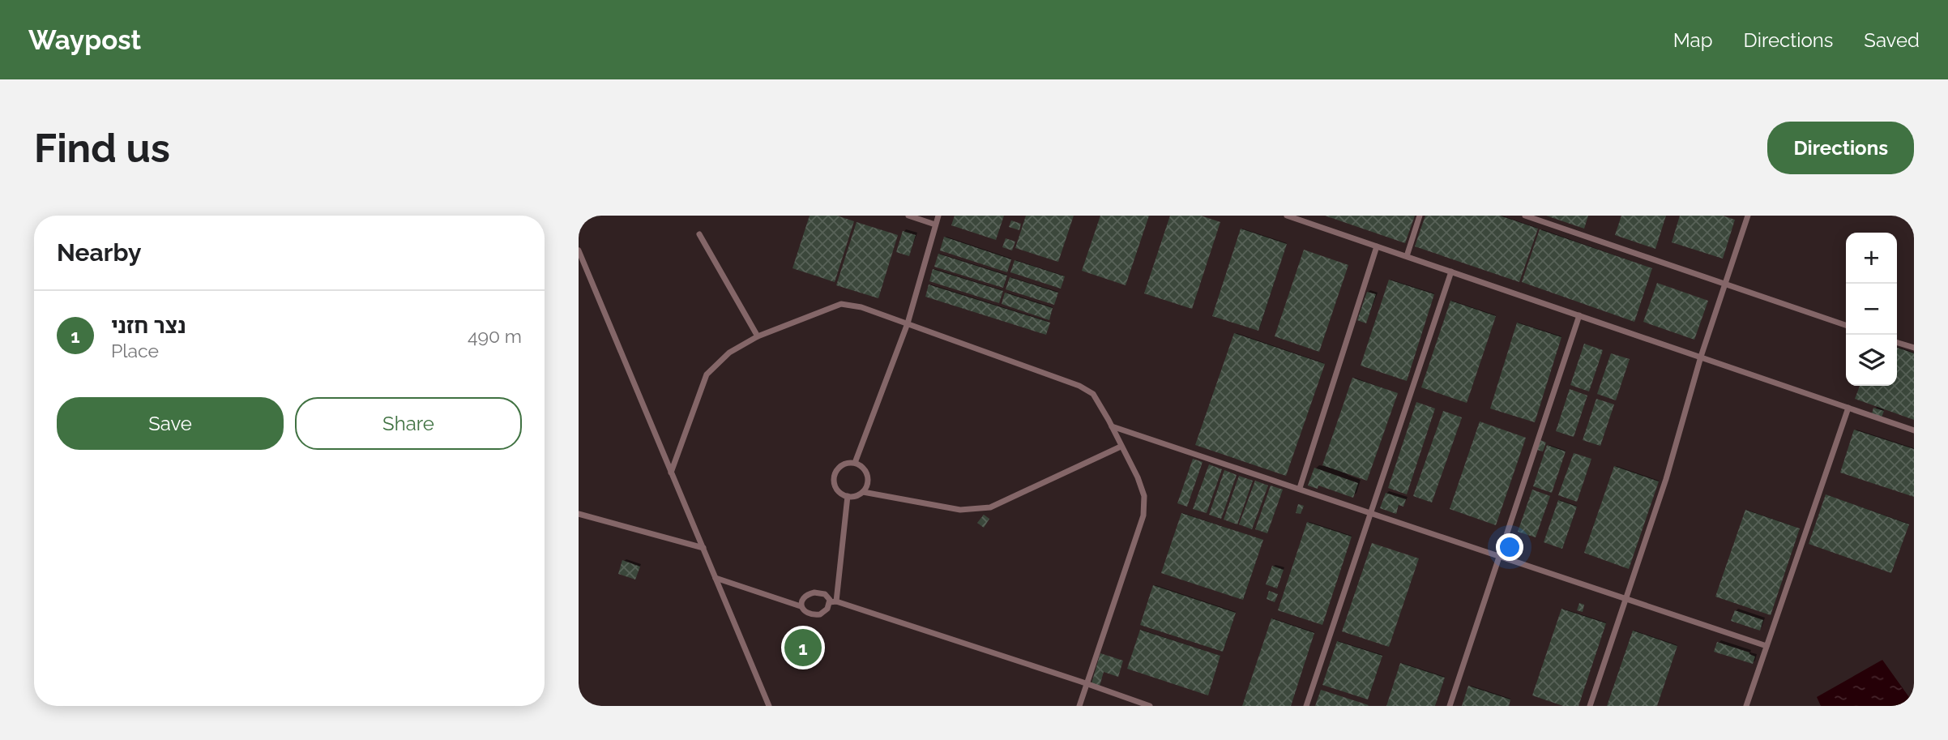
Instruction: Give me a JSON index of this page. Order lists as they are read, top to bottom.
{
  "page": {
    "header": "Waypost",
    "nav": ["Map", "Directions", "Saved"],
    "buttons": [
      "Directions",
      ["Save", "Share"]
    ],
    "title": "Find us",
    "heading": "Nearby",
    "map_buttons": ["+", "−"],
    "list": [
      {
        "mark": "1",
        "name": "נצר חזני",
        "note": "Place",
        "value": "490 m"
      }
    ],
    "pins": "1"
  }
}
